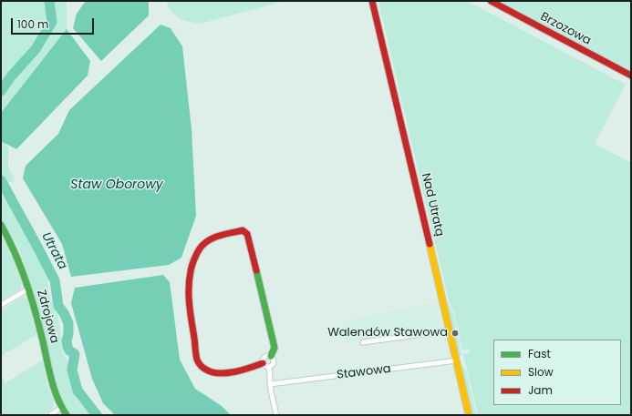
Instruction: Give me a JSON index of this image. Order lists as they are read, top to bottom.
{
  "streets": {
    "street": [
      "Brzozowa",
      "Nad Utratą",
      "Zdrojowa",
      "Stawowa"
    ]
  },
  "crossings": [
    ["Nad Utratą", "Stawowa"]
  ],
  "water": ["Staw Oborowy", "Utrata"],
  "places": ["Walendów Stawowa"],
  "legend": ["Fast", "Slow", "Jam"],
  "scale_bar": "100 m"
}
